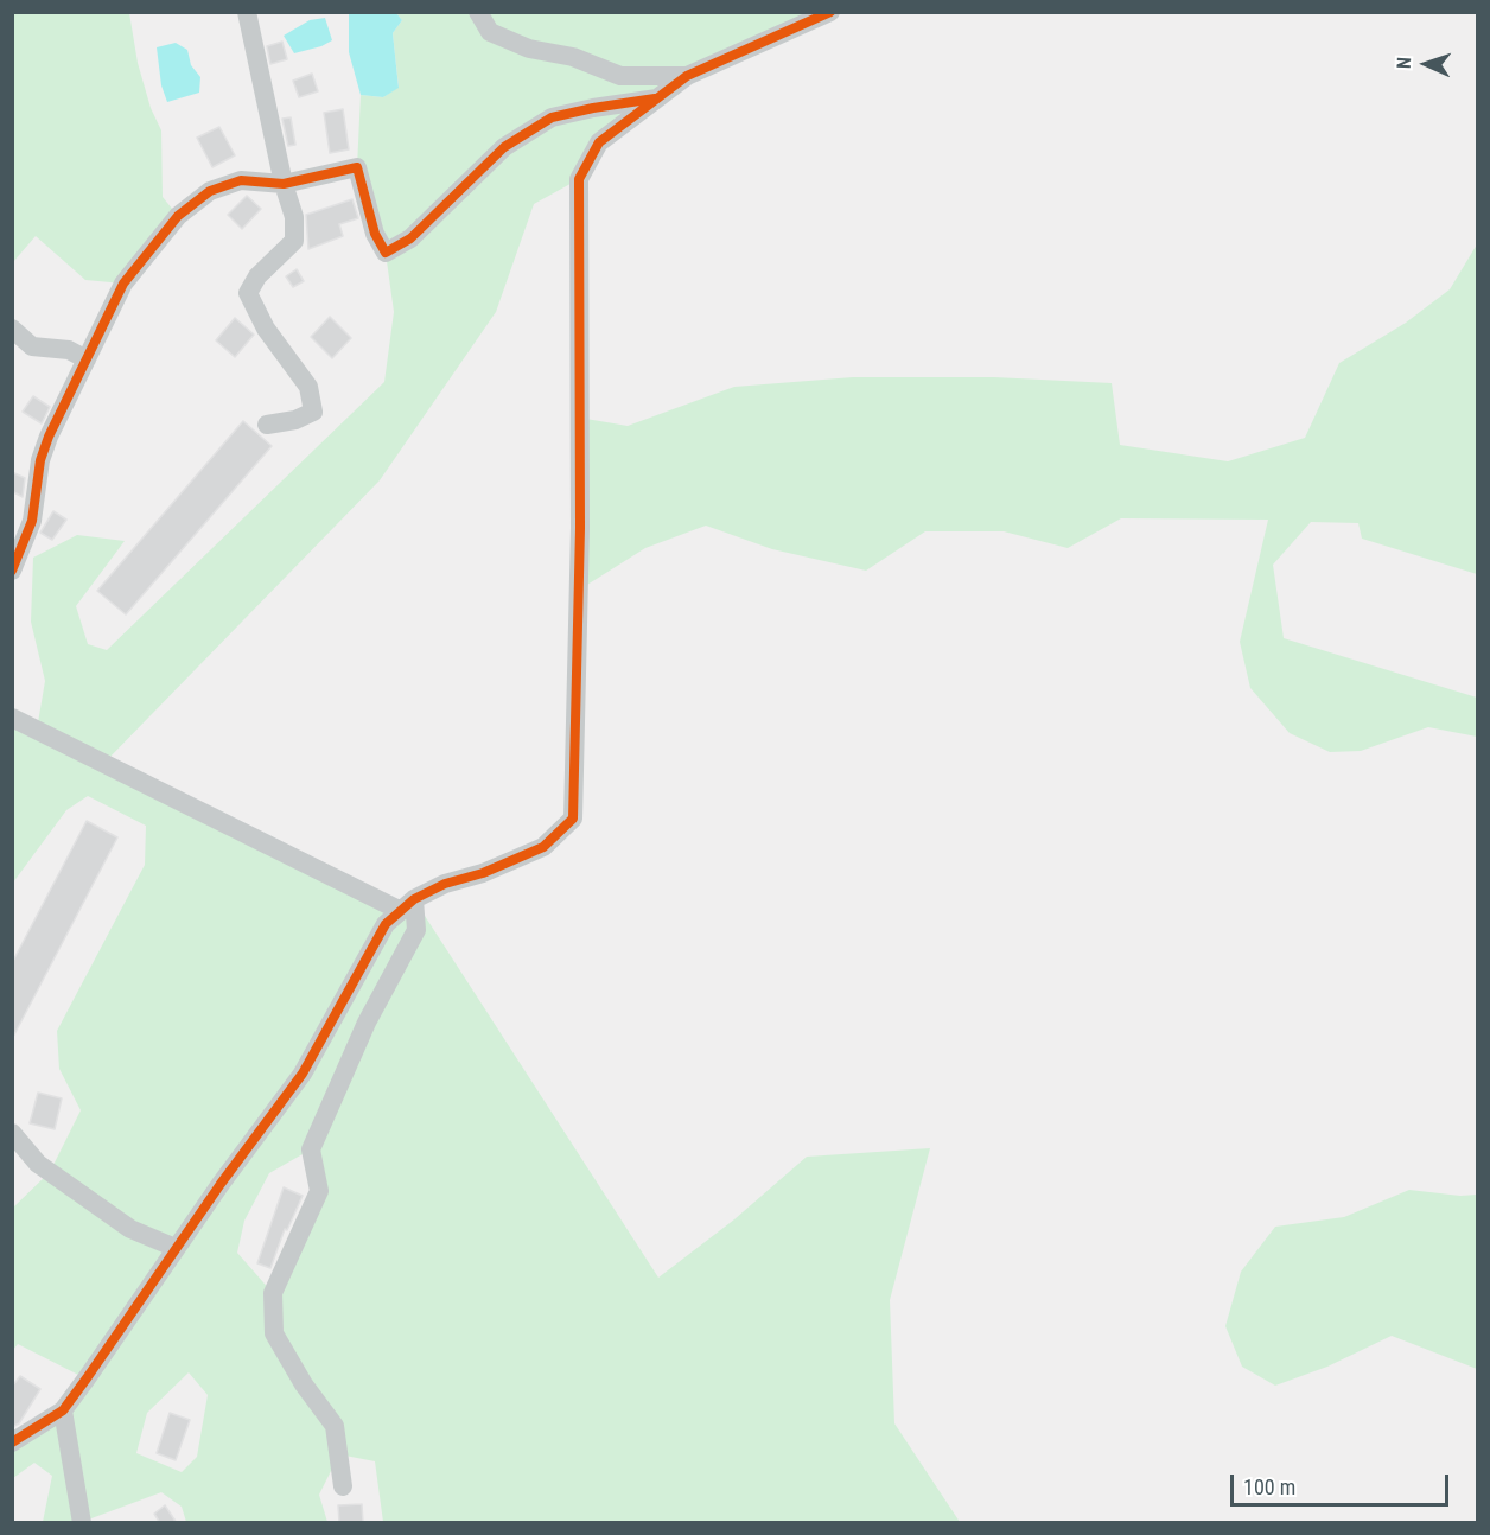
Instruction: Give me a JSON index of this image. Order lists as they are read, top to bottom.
{
  "scale_bar": "100 m",
  "north": "left"
}
